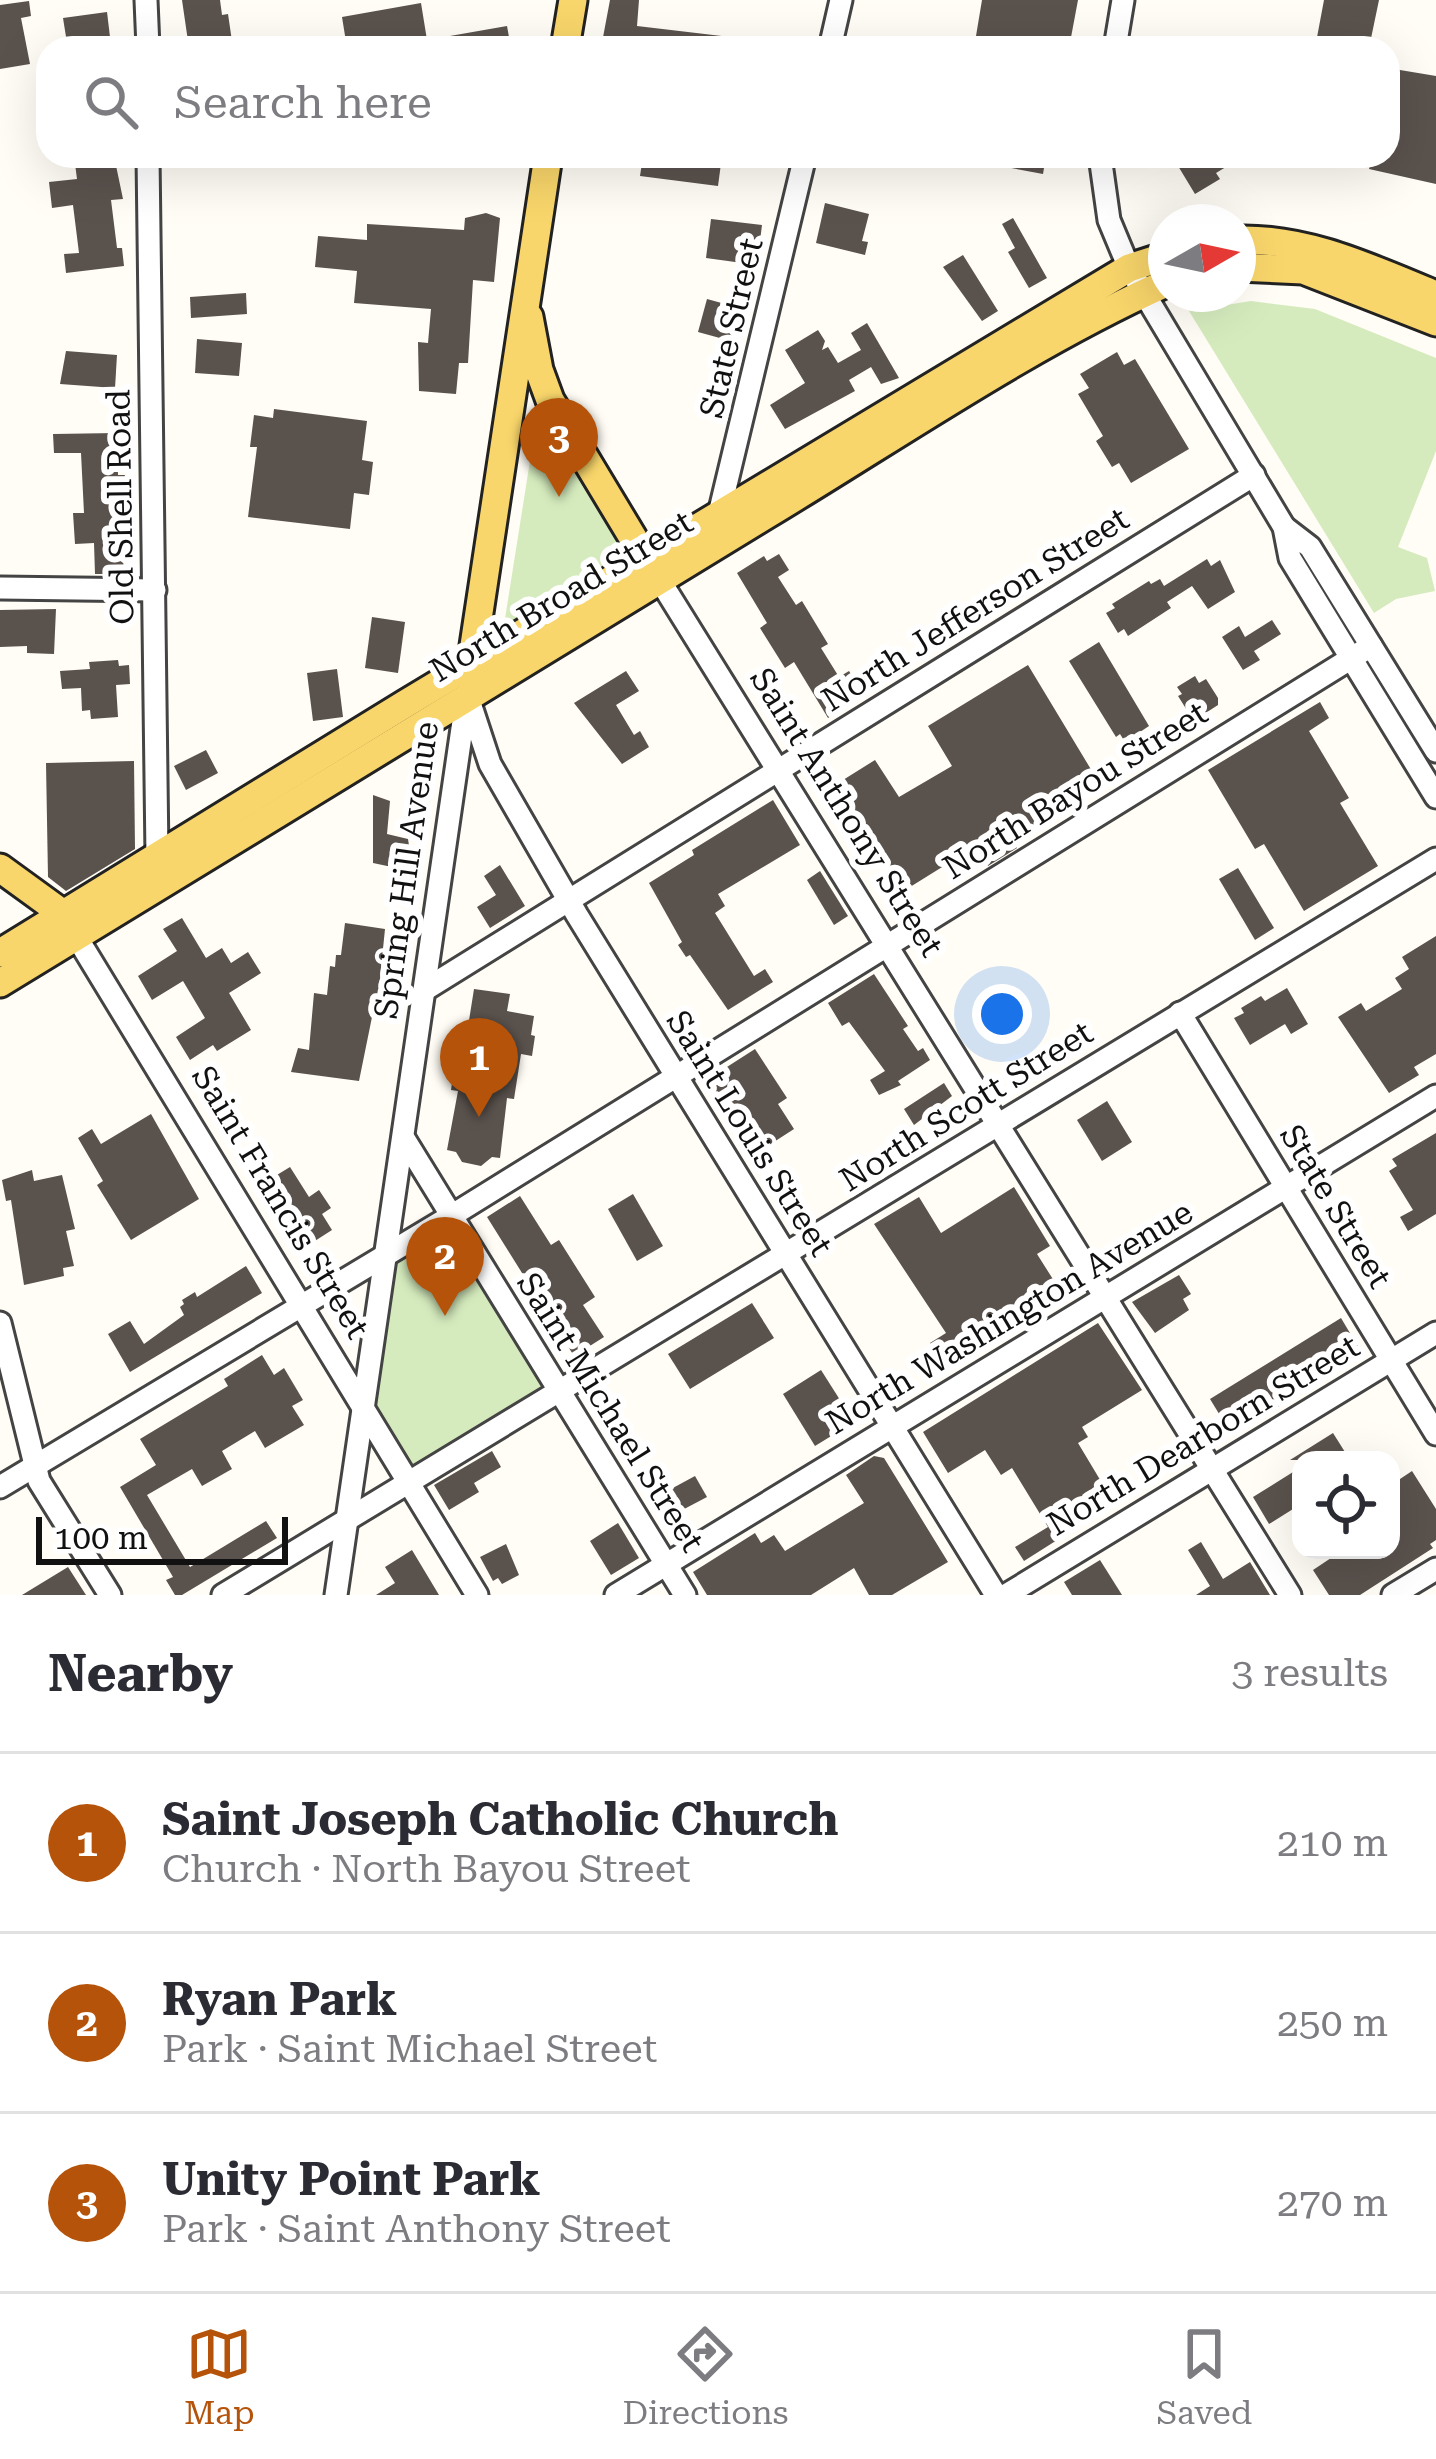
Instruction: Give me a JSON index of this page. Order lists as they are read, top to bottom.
{
  "streets": {
    "main road": [
      "North Broad Street",
      "Saint Anthony Street",
      "Spring Hill Avenue",
      "Saint Francis Street"
    ],
    "street": [
      "State Street",
      "Old Shell Road",
      "North Jefferson Street",
      "North Bayou Street",
      "North Scott Street",
      "Saint Louis Street",
      "North Washington Avenue",
      "Saint Michael Street",
      "North Dearborn Street"
    ]
  },
  "crossings": [
    ["State Street", "North Broad Street"],
    ["State Street", "North Scott Street"],
    ["State Street", "North Washington Avenue"],
    ["State Street", "North Dearborn Street"],
    ["Old Shell Road", "North Broad Street"],
    ["North Broad Street", "Saint Anthony Street"],
    ["North Broad Street", "Spring Hill Avenue"],
    ["North Broad Street", "Saint Louis Street"],
    ["North Broad Street", "Saint Francis Street"],
    ["North Jefferson Street", "Saint Anthony Street"],
    ["North Jefferson Street", "Spring Hill Avenue"],
    ["North Jefferson Street", "Saint Louis Street"],
    ["North Bayou Street", "Saint Anthony Street"],
    ["North Bayou Street", "Spring Hill Avenue"],
    ["North Bayou Street", "Saint Louis Street"],
    ["North Bayou Street", "Saint Francis Street"],
    ["North Bayou Street", "Saint Michael Street"],
    ["Saint Anthony Street", "Spring Hill Avenue"],
    ["Saint Anthony Street", "North Scott Street"],
    ["Saint Anthony Street", "North Washington Avenue"],
    ["Saint Anthony Street", "North Dearborn Street"],
    ["Spring Hill Avenue", "North Scott Street"],
    ["Spring Hill Avenue", "Saint Louis Street"],
    ["Spring Hill Avenue", "Saint Francis Street"],
    ["Spring Hill Avenue", "Saint Michael Street"],
    ["North Scott Street", "Saint Louis Street"],
    ["North Scott Street", "Saint Francis Street"],
    ["North Scott Street", "Saint Michael Street"],
    ["Saint Louis Street", "North Washington Avenue"],
    ["North Washington Avenue", "Saint Michael Street"]
  ],
  "scale_bar": "100 m",
  "north": "right",
  "page": {
    "search": "Search here",
    "pins": ["3", "1", "2"],
    "scale": "100 m",
    "heading": ["Nearby", "3 results"],
    "list": [
      {
        "mark": "1",
        "name": "Saint Joseph Catholic Church",
        "note": "Church · North Bayou Street",
        "value": "210 m"
      },
      {
        "mark": "2",
        "name": "Ryan Park",
        "note": "Park · Saint Michael Street",
        "value": "250 m"
      },
      {
        "mark": "3",
        "name": "Unity Point Park",
        "note": "Park · Saint Anthony Street",
        "value": "270 m"
      }
    ],
    "nav": ["Map", "Directions", "Saved"]
  }
}
